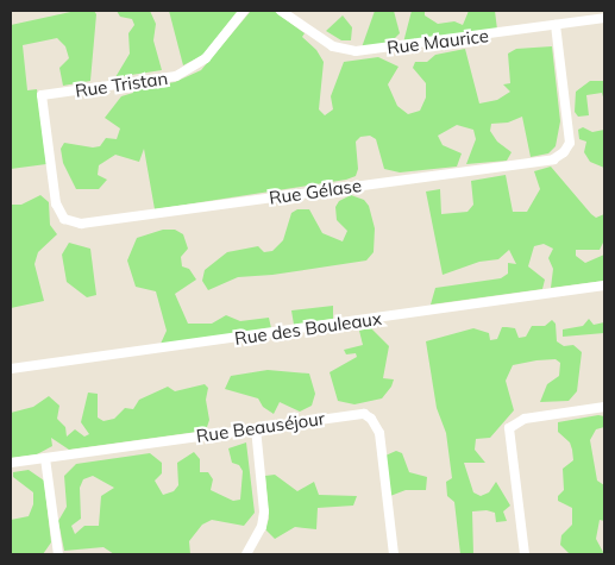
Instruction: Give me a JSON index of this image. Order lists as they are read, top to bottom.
{
  "streets": {
    "street": [
      "Rue Maurice",
      "Rue Tristan",
      "Rue Gélase",
      "Rue des Bouleaux",
      "Rue Beauséjour"
    ]
  },
  "crossings": [
    ["Rue Maurice", "Rue Gélase"],
    ["Rue Tristan", "Rue Gélase"]
  ]
}
